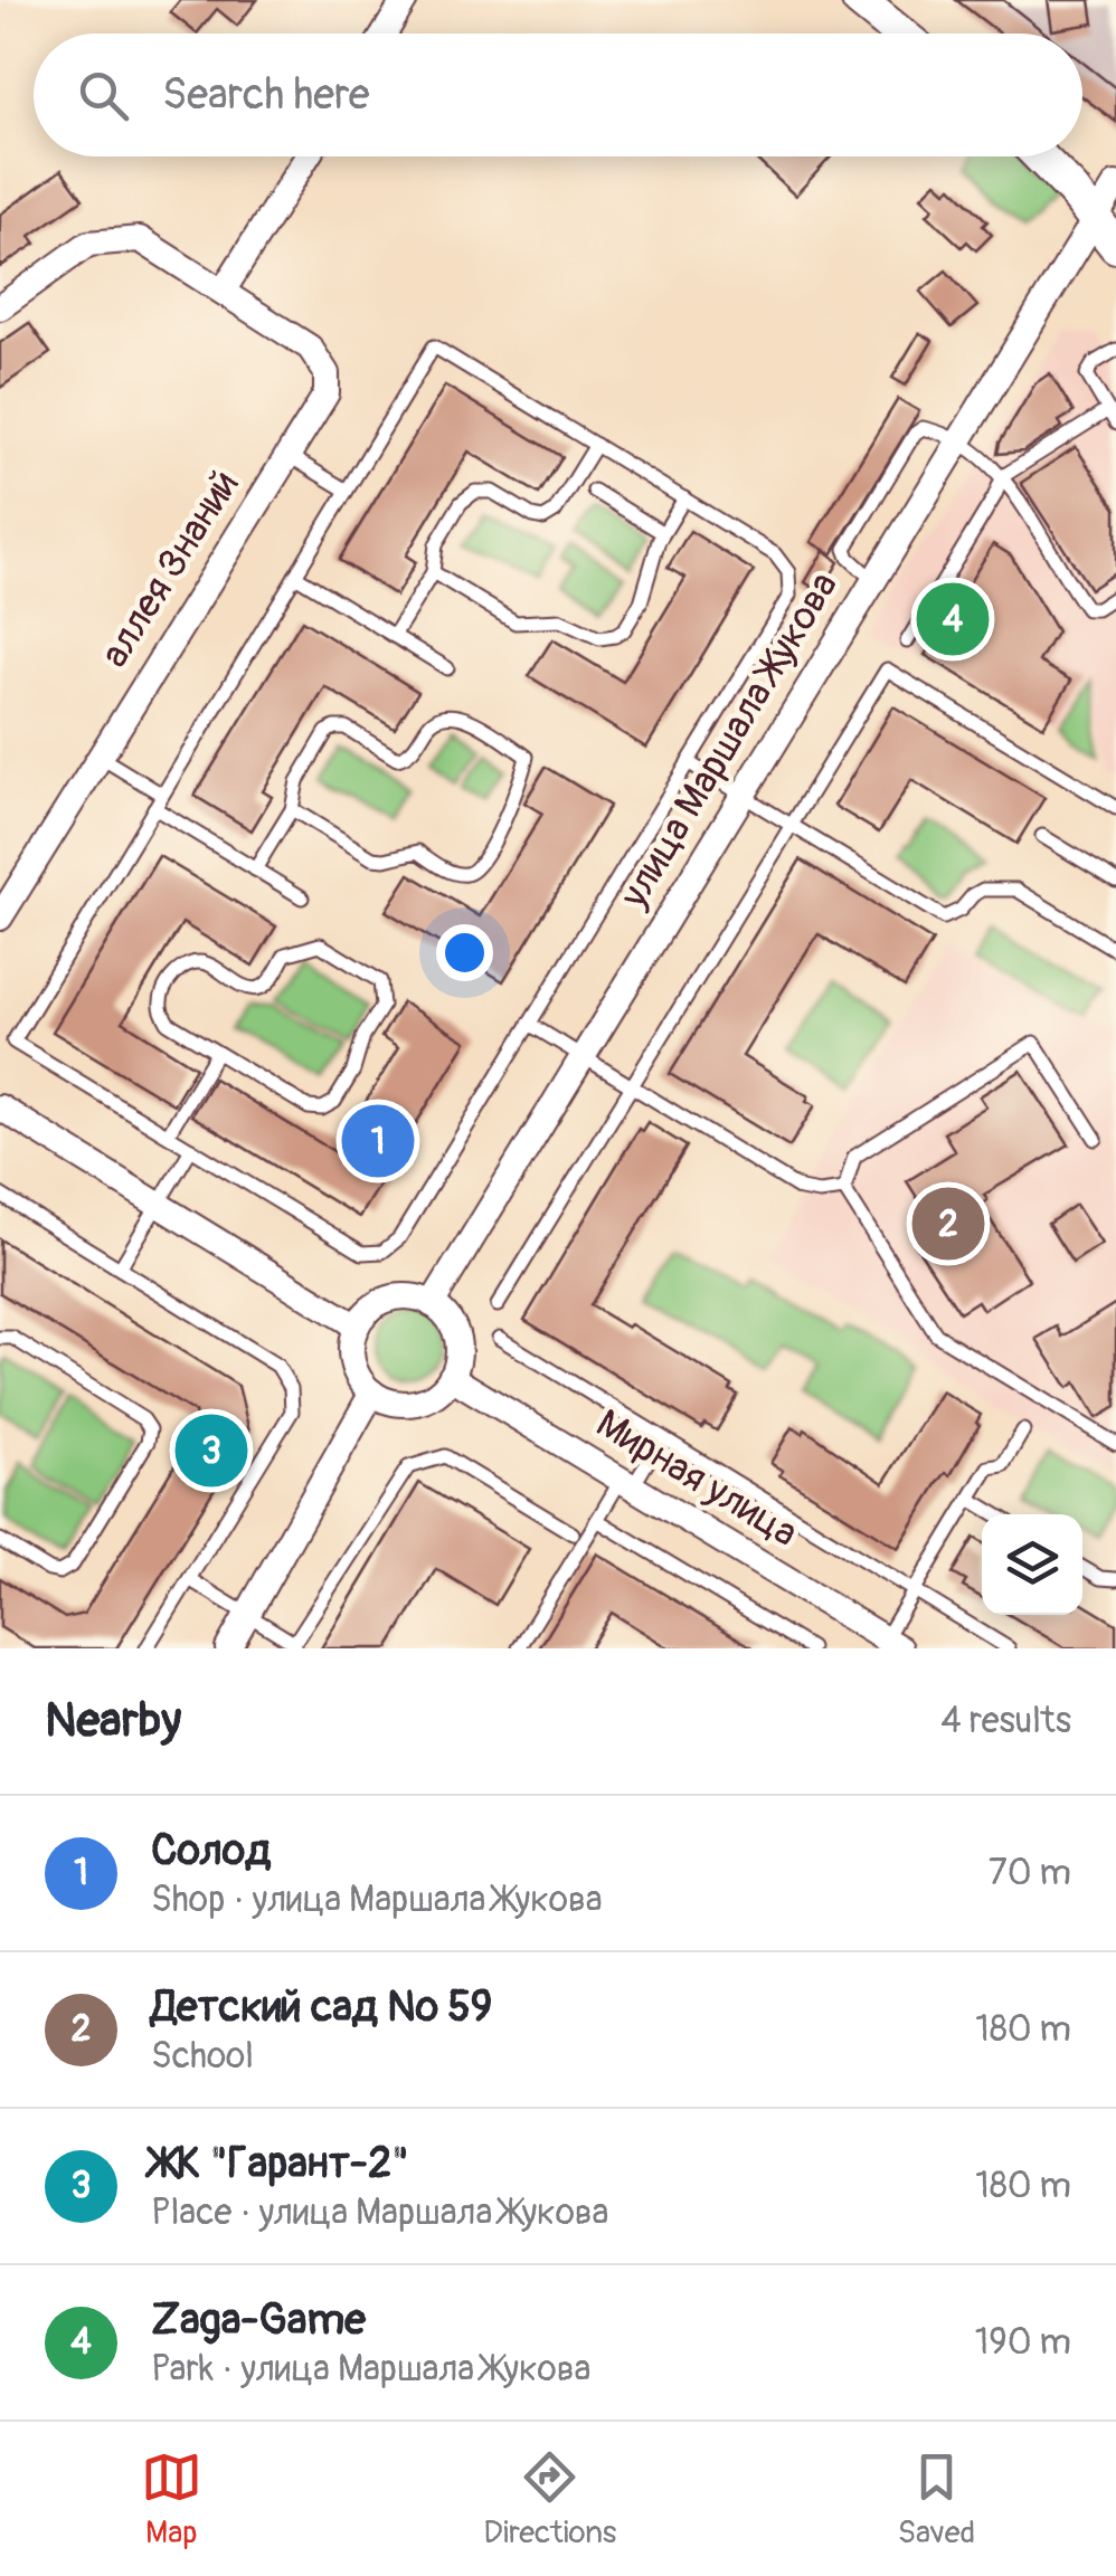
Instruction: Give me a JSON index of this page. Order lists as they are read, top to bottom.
{
  "streets": {
    "street": ["аллея Знаний", "улица Маршала Жукова", "Мирная улица"]
  },
  "crossings": [
    ["улица Маршала Жукова", "Мирная улица"]
  ],
  "page": {
    "search": "Search here",
    "pins": [
      "4",
      "1",
      "2",
      "3"
    ],
    "heading": ["Nearby", "4 results"],
    "list": [
      {
        "mark": "1",
        "name": "Солод",
        "note": "Shop · улица Маршала Жукова",
        "value": "70 m"
      },
      {
        "mark": "2",
        "name": "Детский сад № 59",
        "note": "School",
        "value": "180 m"
      },
      {
        "mark": "3",
        "name": "ЖК \"Гарант-2\"",
        "note": "Place · улица Маршала Жукова",
        "value": "180 m"
      },
      {
        "mark": "4",
        "name": "Zaga-Game",
        "note": "Park · улица Маршала Жукова",
        "value": "190 m"
      }
    ],
    "nav": ["Map", "Directions", "Saved"]
  }
}
